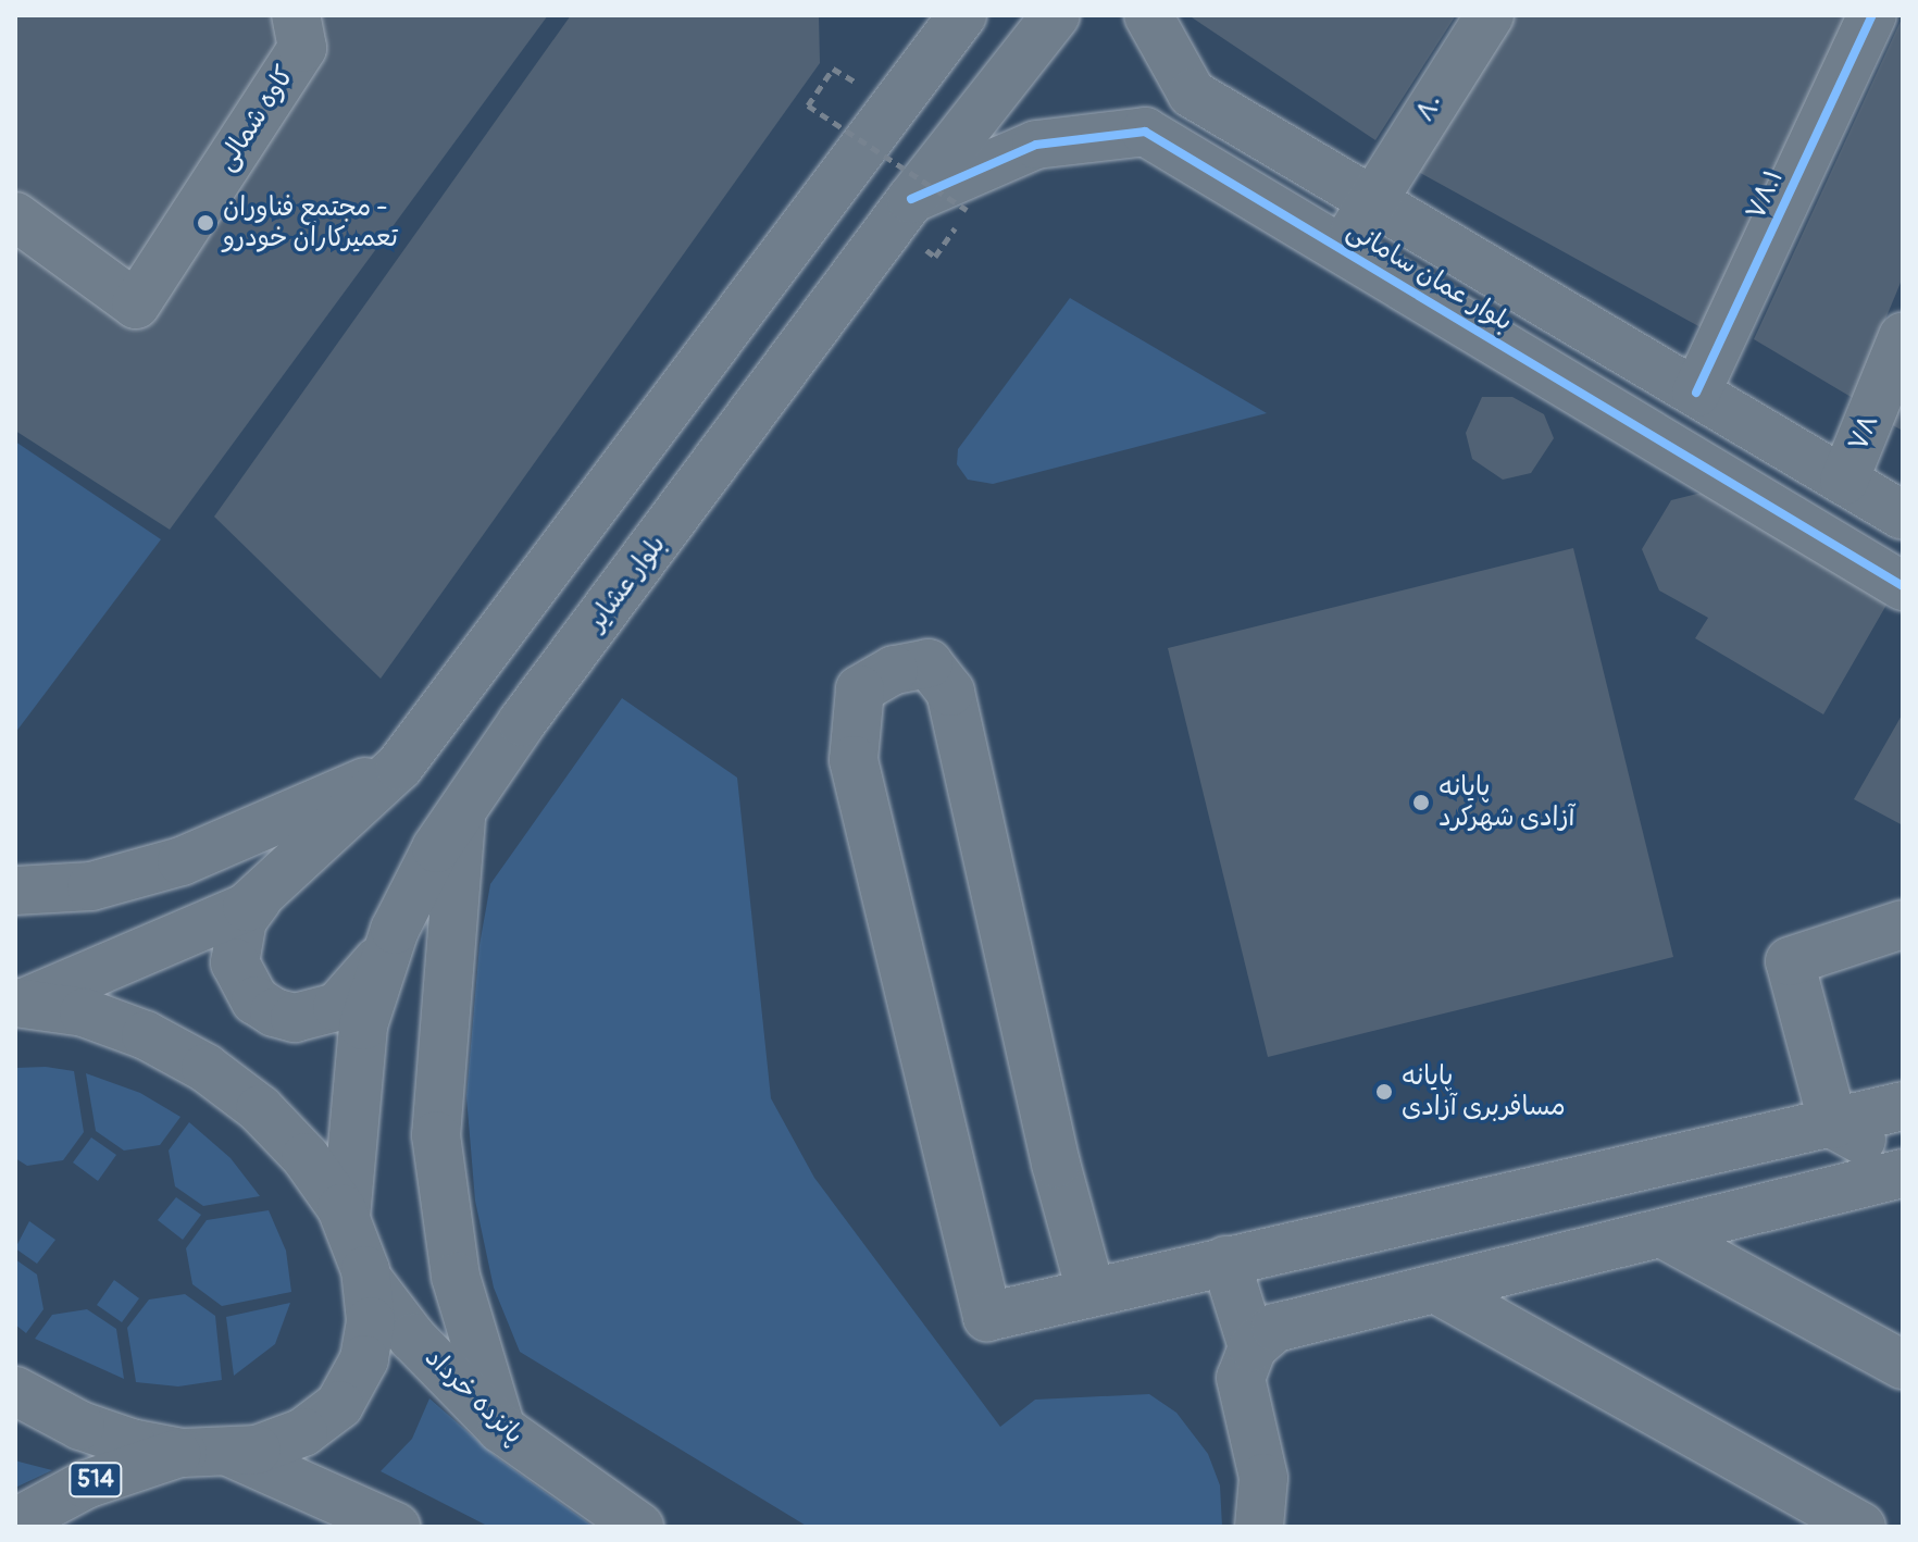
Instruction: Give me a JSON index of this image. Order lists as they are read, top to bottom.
{
  "streets": {
    "main road": [
      "۸۰",
      "کاوه شمالی",
      "۷۸.۱",
      "بلوار عمان سامانی",
      "۷۸",
      "بلوار عشایر",
      "پانزده خرداد",
      "514"
    ]
  },
  "crossings": [
    ["۸۰", "بلوار عمان سامانی"],
    ["۷۸.۱", "بلوار عمان سامانی"],
    ["بلوار عمان سامانی", "۷۸"],
    ["بلوار عمان سامانی", "بلوار عشایر"]
  ],
  "places": ["مجتمع فناوران - تعمیرکاران خودرو", "پایانه آزادی شهرکرد", "پایانه مسافربری آزادی"]
}
